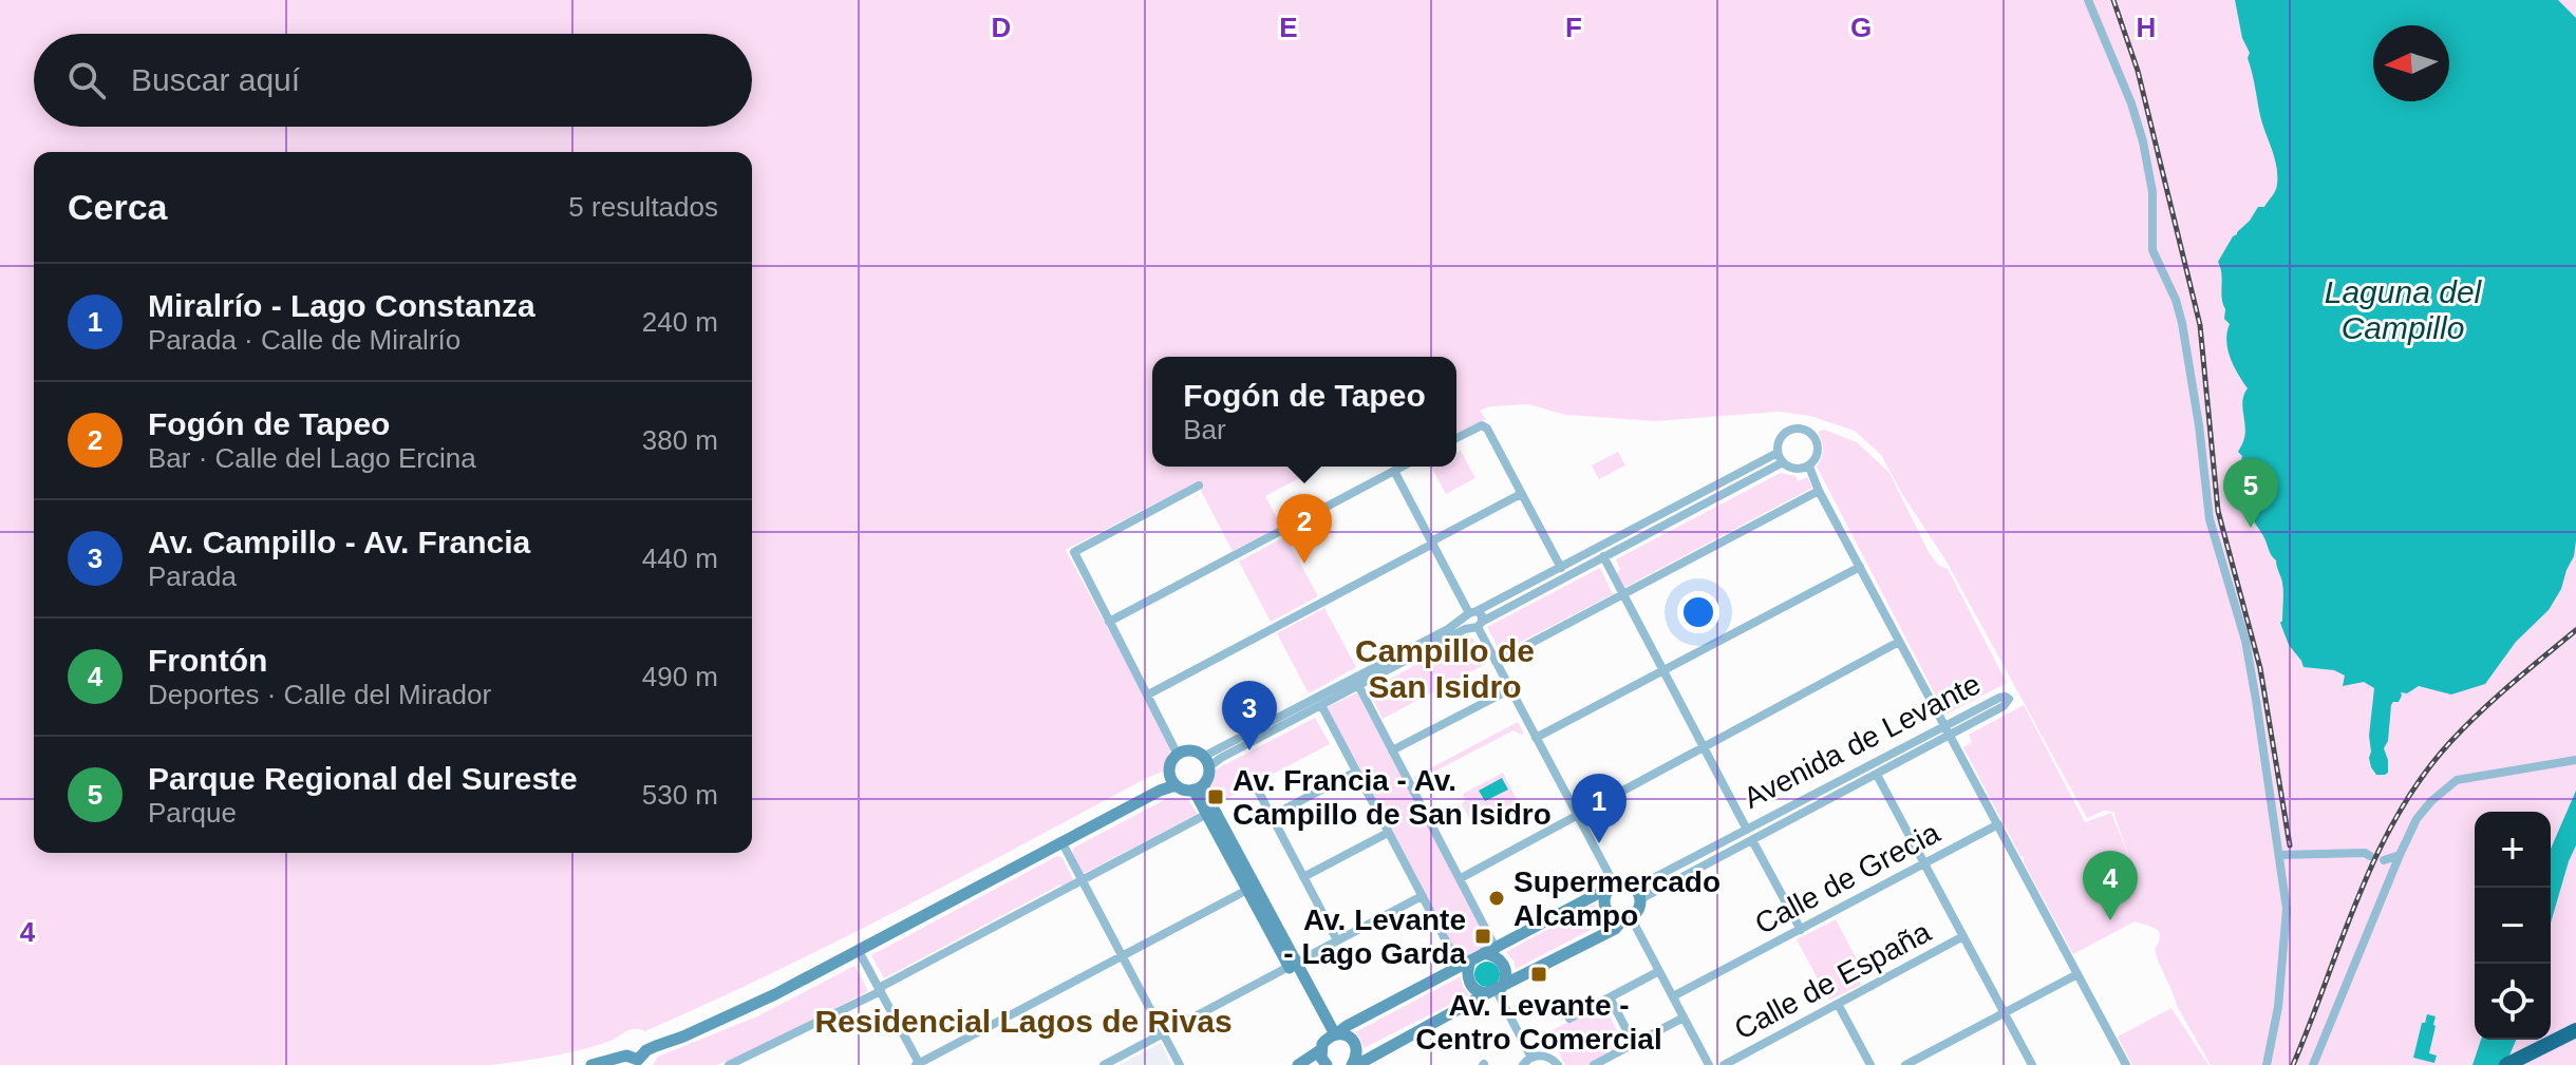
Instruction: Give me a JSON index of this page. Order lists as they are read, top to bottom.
{
  "streets": {
    "street": ["Avenida de Levante", "Calle de Grecia", "Calle de España"]
  },
  "districts": ["Campillo de San Isidro", "Residencial Lagos de Rivas"],
  "water": ["Laguna del Campillo"],
  "places": {
    "transit": ["Av. Francia - Av. Campillo de San Isidro", "Av. Levante - Lago Garda", "Av. Levante - Centro Comercial"],
    "other": ["Supermercado Alcampo"]
  },
  "north": "left",
  "page": {
    "search": "Buscar aquí",
    "heading": ["Cerca", "5 resultados"],
    "list": [
      {
        "mark": "1",
        "name": "Miralrío - Lago Constanza",
        "note": "Parada · Calle de Miralrío",
        "value": "240 m"
      },
      {
        "mark": "2",
        "name": "Fogón de Tapeo",
        "note": "Bar · Calle del Lago Ercina",
        "value": "380 m"
      },
      {
        "mark": "3",
        "name": "Av. Campillo - Av. Francia",
        "note": "Parada",
        "value": "440 m"
      },
      {
        "mark": "4",
        "name": "Frontón",
        "note": "Deportes · Calle del Mirador",
        "value": "490 m"
      },
      {
        "mark": "5",
        "name": "Parque Regional del Sureste",
        "note": "Parque",
        "value": "530 m"
      }
    ],
    "popup": ["Fogón de Tapeo", "Bar"],
    "pins": [
      "5",
      "2",
      "3",
      "1",
      "4"
    ],
    "map_buttons": ["+", "−"]
  },
  "grid": {
    "columns": [
      "D",
      "E",
      "F",
      "G",
      "H"
    ],
    "rows": ["4"]
  }
}
